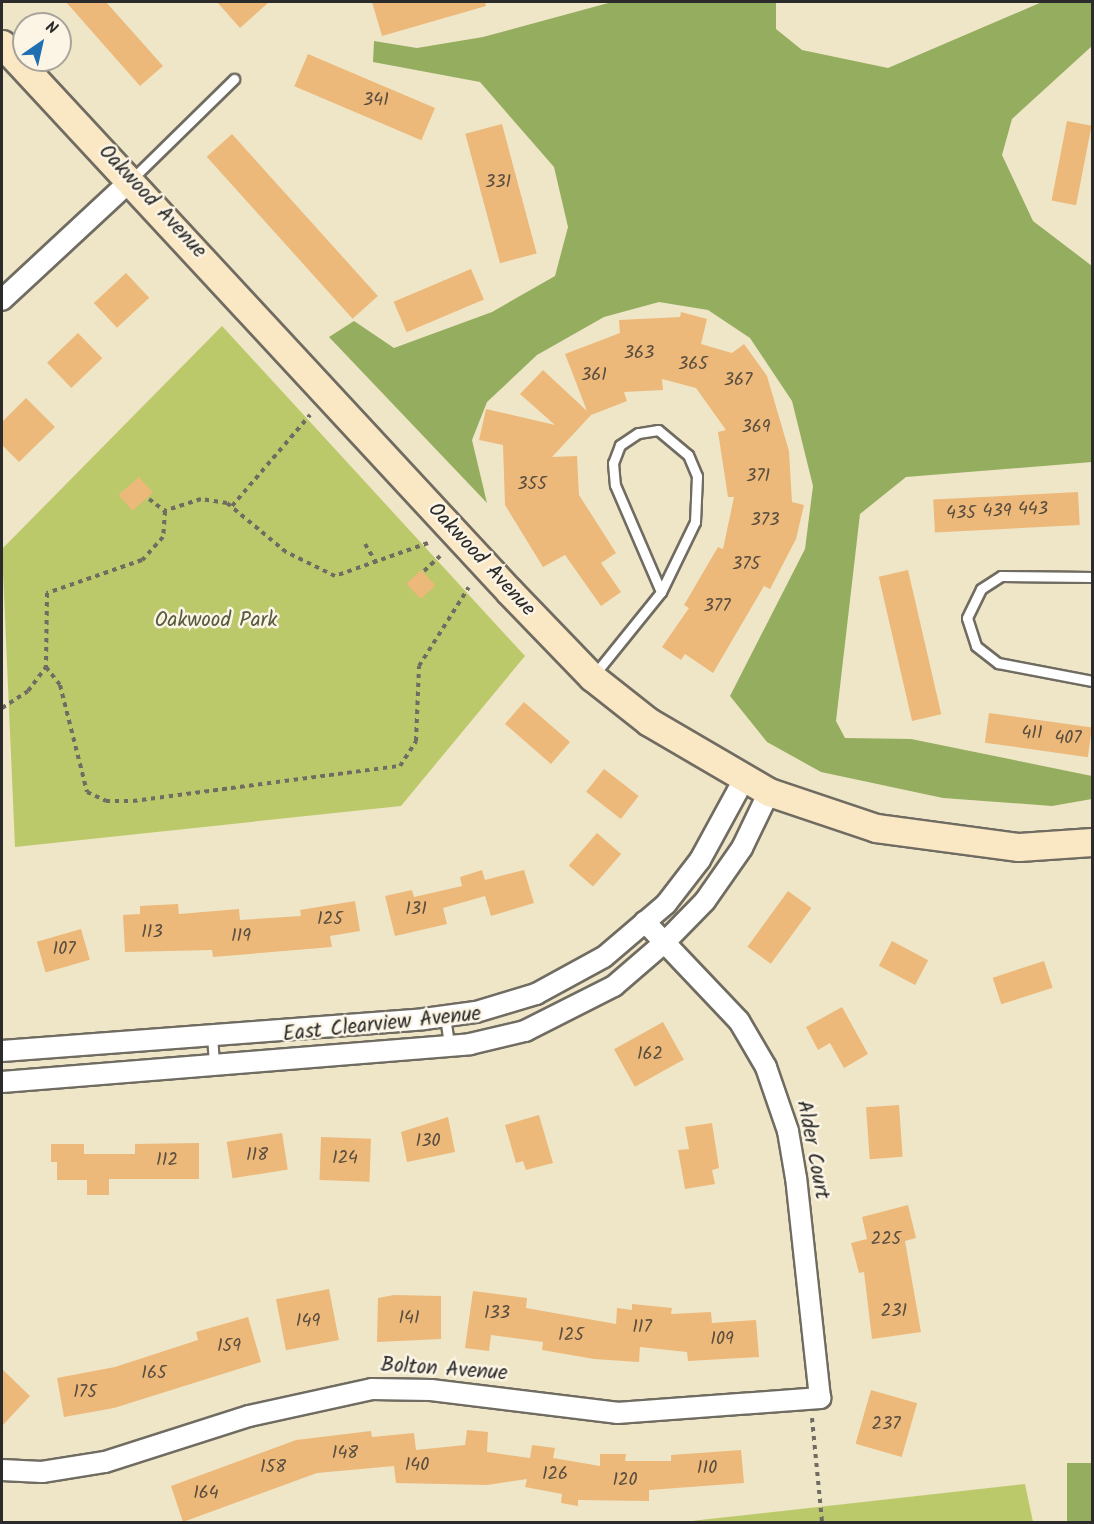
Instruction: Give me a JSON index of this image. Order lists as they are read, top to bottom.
{
  "streets": {
    "street": [
      "Oakwood Avenue",
      "East Clearview Avenue",
      "Alder Court",
      "Bolton Avenue"
    ]
  },
  "crossings": [
    ["Oakwood Avenue", "East Clearview Avenue"],
    ["East Clearview Avenue", "Alder Court"],
    ["Alder Court", "Bolton Avenue"]
  ],
  "parks": ["Oakwood Park"],
  "house_numbers": [
    "341",
    "331",
    "363",
    "365",
    "361",
    "367",
    "369",
    "371",
    "355",
    "443",
    "439",
    "435",
    "373",
    "375",
    "377",
    "411",
    "407",
    "131",
    "125",
    "113",
    "119",
    "107",
    "162",
    "130",
    "118",
    "124",
    "112",
    "225",
    "231",
    "133",
    "141",
    "149",
    "117",
    "125",
    "109",
    "159",
    "165",
    "175",
    "237",
    "148",
    "140",
    "158",
    "110",
    "126",
    "120",
    "164"
  ],
  "north": "top right"
}
